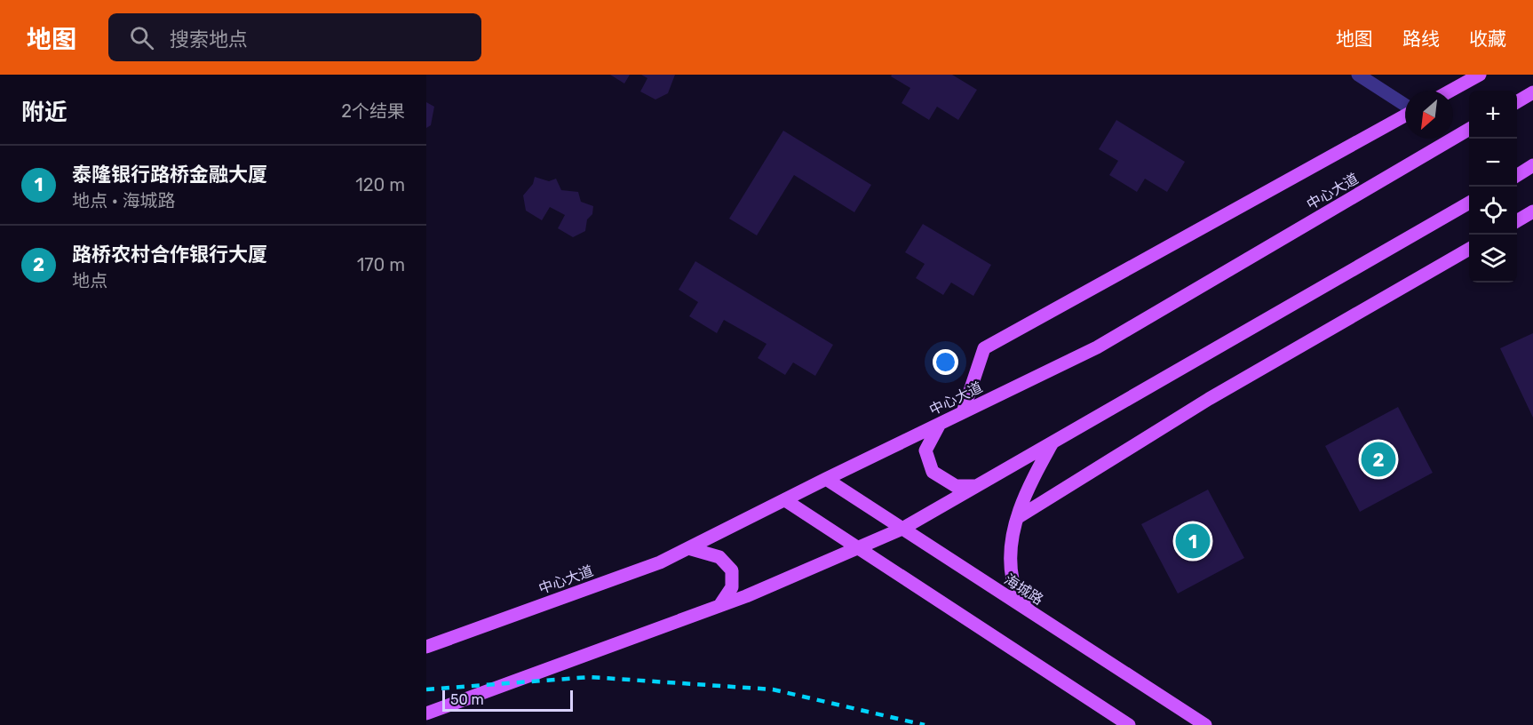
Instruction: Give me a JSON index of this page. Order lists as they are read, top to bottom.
{
  "streets": {
    "main road": ["中心大道", "海城路"]
  },
  "crossings": [
    ["中心大道", "海城路"]
  ],
  "scale_bar": "50 m",
  "north": "bottom left",
  "page": {
    "header": "地图",
    "search": "搜索地点",
    "nav": ["地图", "路线", "收藏"],
    "heading": ["附近", "2个结果"],
    "map_buttons": ["+", "−"],
    "list": [
      {
        "mark": "1",
        "name": "泰隆银行路桥金融大厦",
        "note": "地点 · 海城路",
        "value": "120 m"
      },
      {
        "mark": "2",
        "name": "路桥农村合作银行大厦",
        "note": "地点",
        "value": "170 m"
      }
    ],
    "pins": ["2", "1"],
    "scale": "50 m"
  }
}
